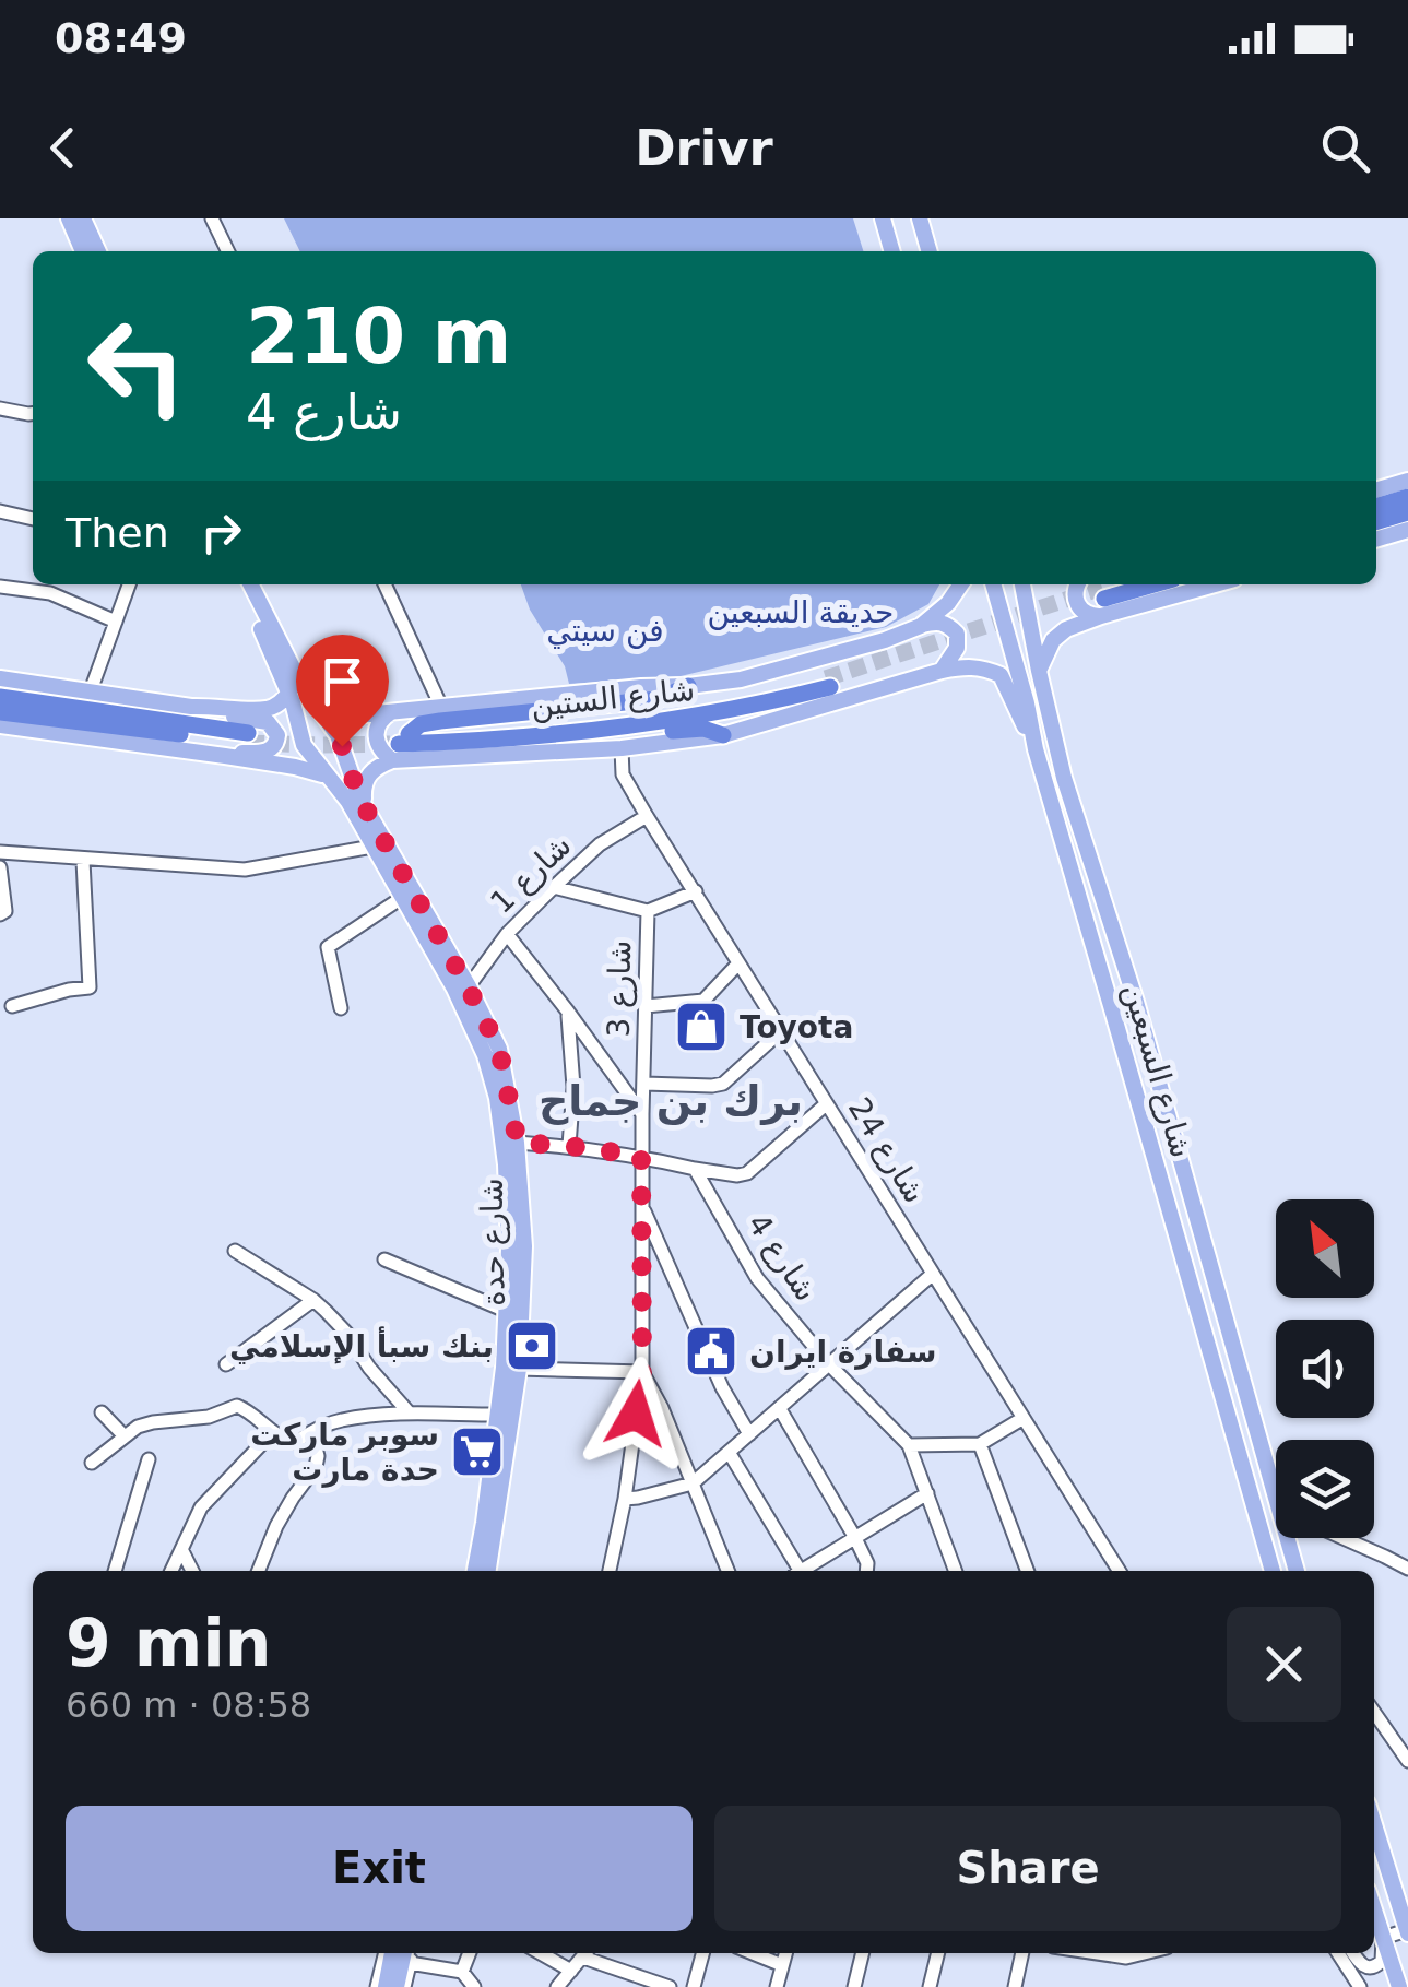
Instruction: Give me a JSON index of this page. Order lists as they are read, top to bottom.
{
  "streets": {
    "highway": ["شارع الستين"],
    "main road": ["شارع السبعين", "شارع حدة"],
    "street": [
      "شارع 1",
      "شارع 3",
      "شارع 24",
      "شارع 4"
    ]
  },
  "crossings": [
    ["شارع 1", "شارع 24"],
    ["شارع 1", "شارع حدة"],
    ["شارع 3", "شارع 24"]
  ],
  "districts": ["برك بن جماح"],
  "parks": ["حديقة السبعين", "فن سيتي"],
  "places": {
    "shop": ["Toyota"],
    "bank": ["بنك سبأ الإسلامي"],
    "public building": ["سفارة ايران"],
    "supermarket": ["سوبر ماركت حدة مارت"]
  },
  "north": "top left",
  "page": {
    "status": "08:49",
    "header": "Drivr",
    "turn": ["210 m", "شارع 4"],
    "then": "Then",
    "heading": ["9 min", "660 m · 08:58"],
    "buttons": ["Exit", "Share"]
  }
}
